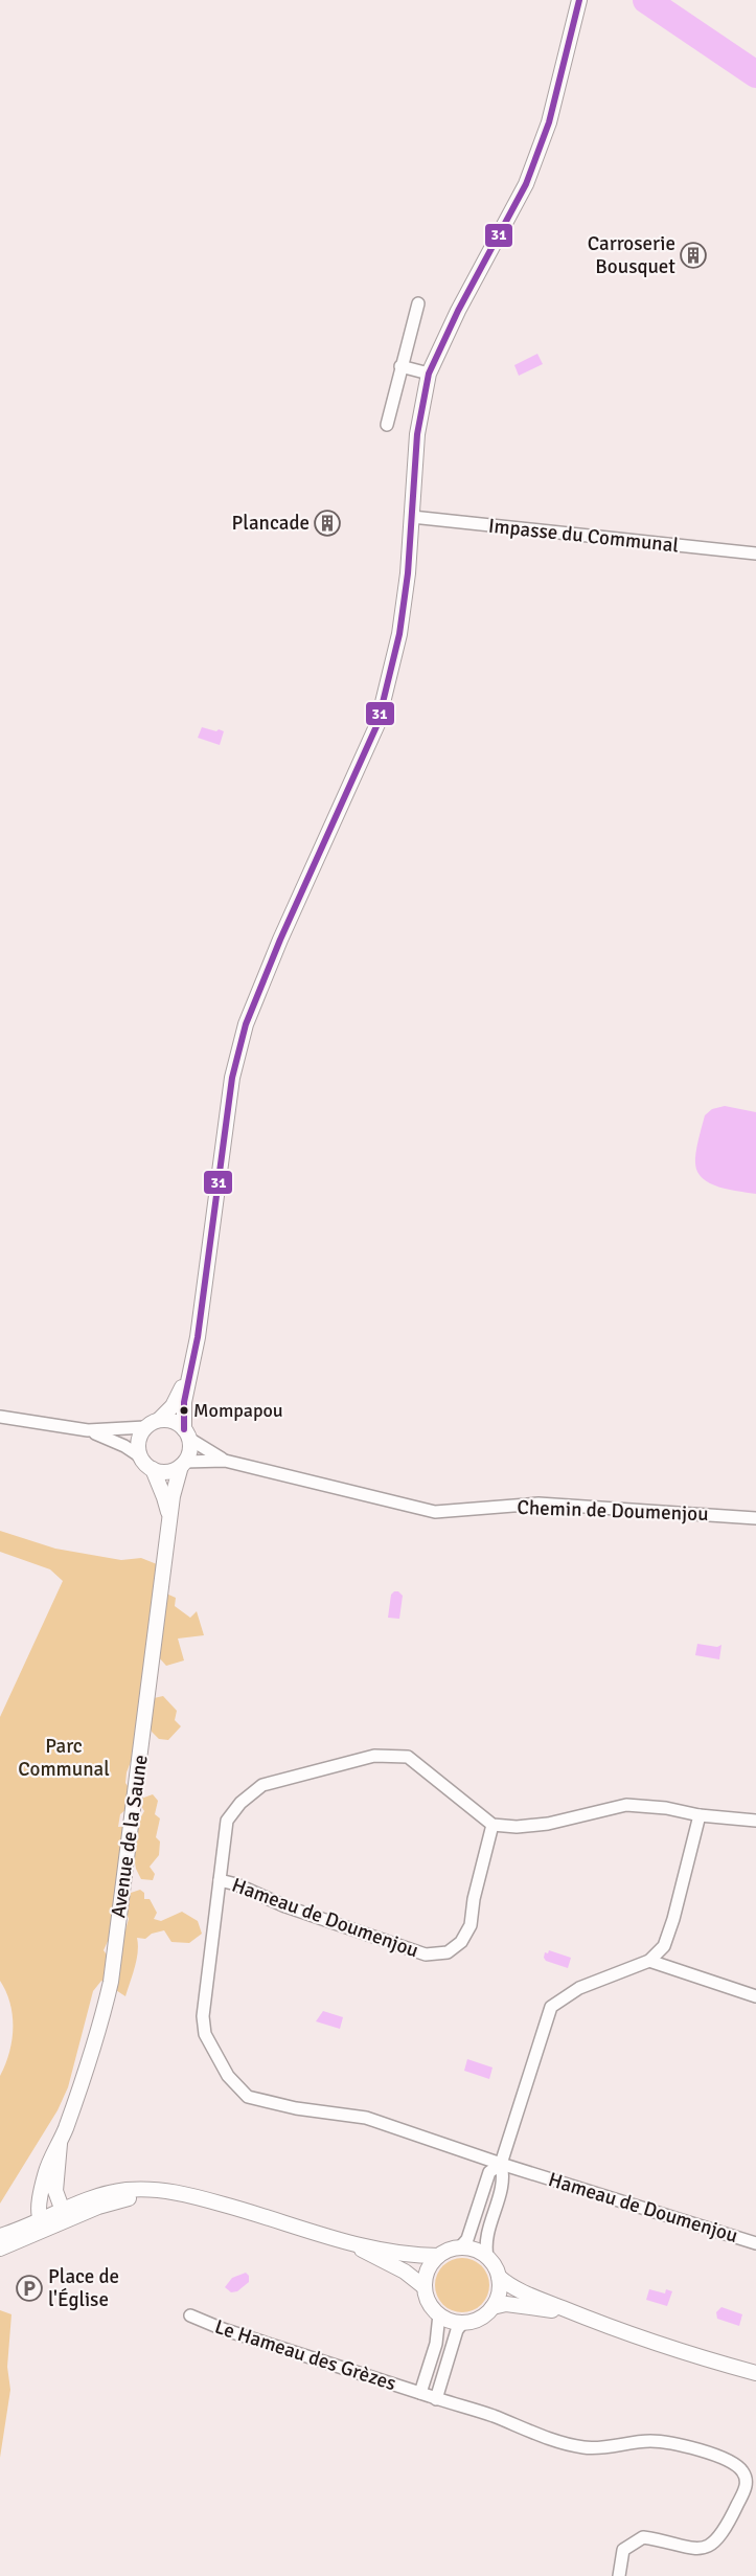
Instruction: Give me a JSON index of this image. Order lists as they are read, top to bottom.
{
  "streets": {
    "street": [
      "Impasse du Communal",
      "Chemin de Doumenjou",
      "Avenue de la Saune",
      "Hameau de Doumenjou",
      "Le Hameau des Grèzes"
    ]
  },
  "parks": ["Parc Communal"],
  "places": {
    "building": ["Carroserie Bousquet", "Plancade"],
    "other": ["Mompapou"],
    "parking": ["Place de l'Église"]
  },
  "lines": ["transit line 31"]
}
